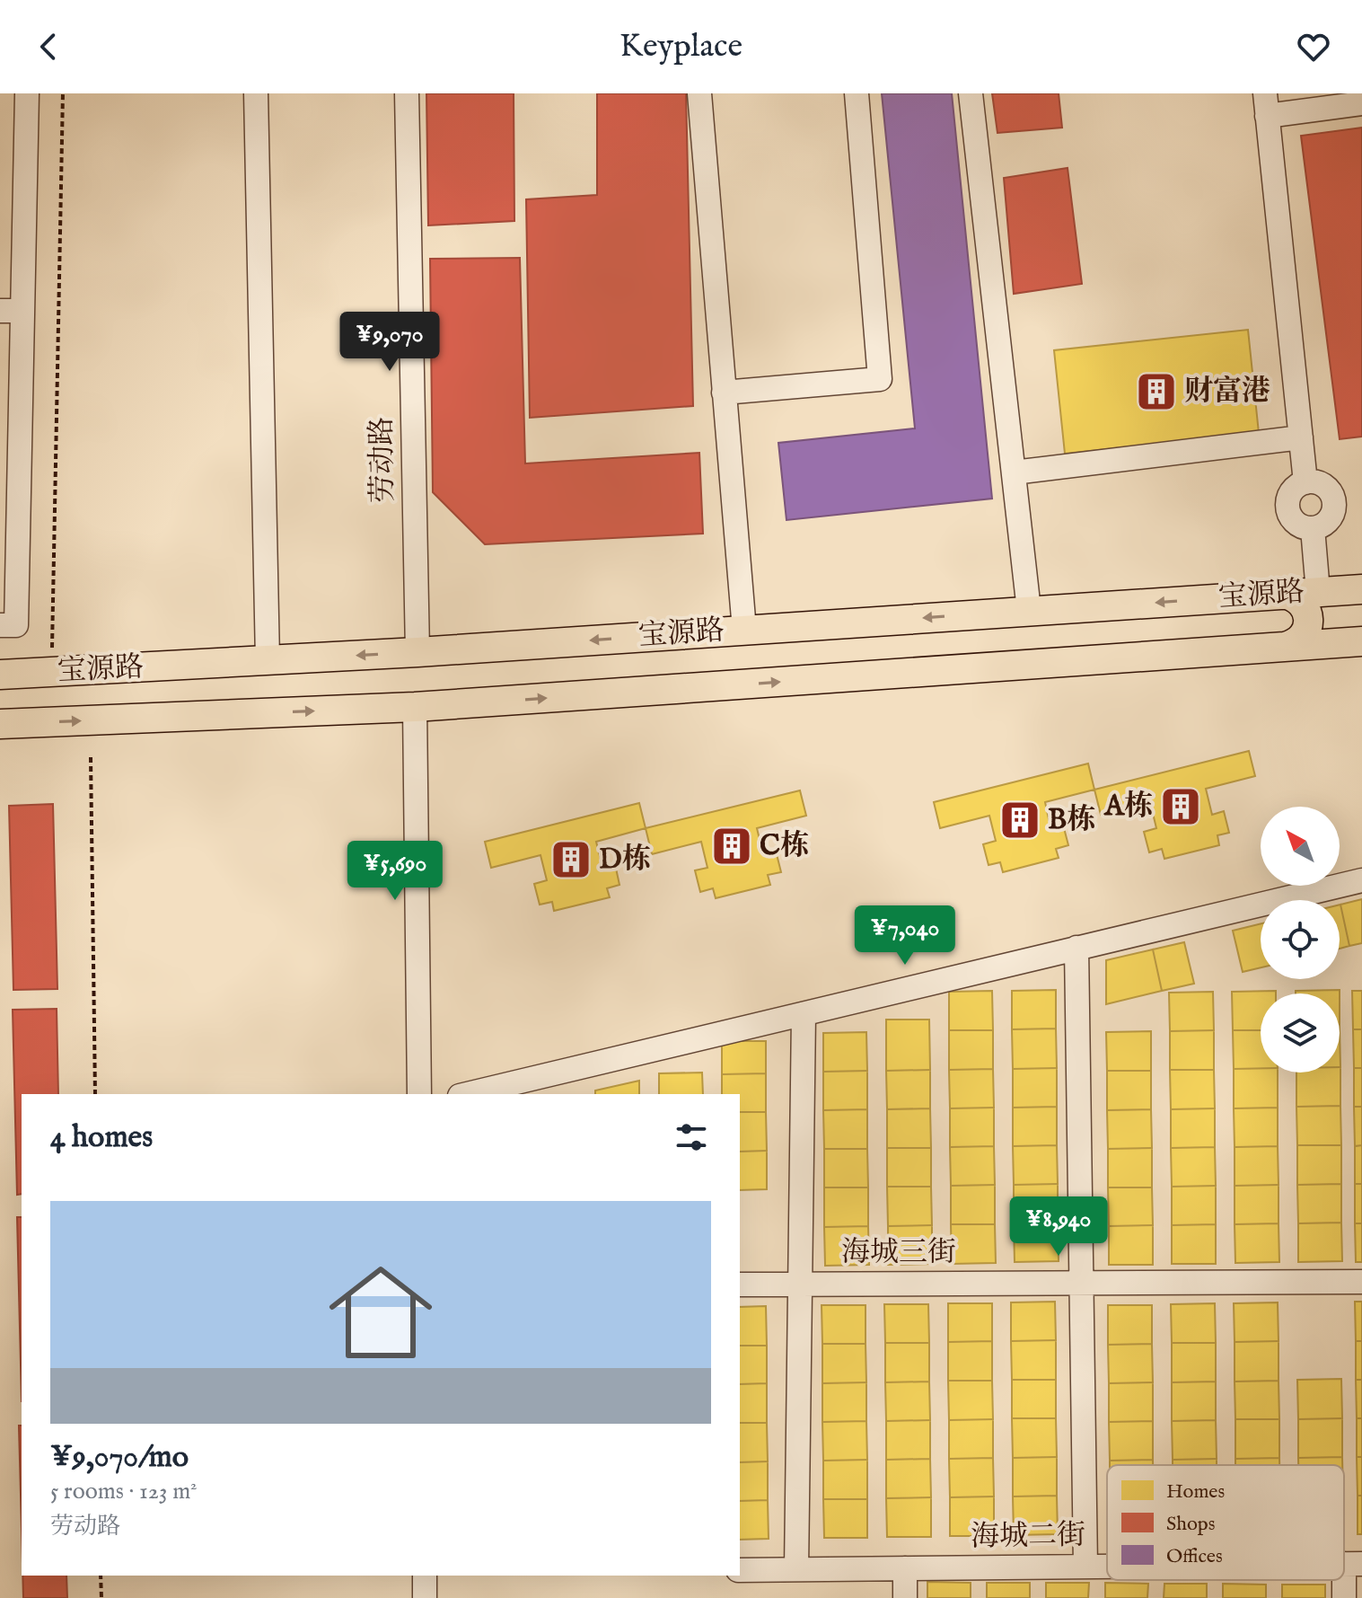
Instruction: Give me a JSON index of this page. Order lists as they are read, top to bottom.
{
  "streets": {
    "main road": ["宝源路"],
    "street": ["劳动路", "海城三街", "海城二街"]
  },
  "crossings": [
    ["劳动路", "宝源路"]
  ],
  "places": {
    "building": [
      "财富港",
      "A栋",
      "B栋",
      "C栋",
      "D栋"
    ]
  },
  "legend": ["Homes", "Shops", "Offices"],
  "north": "top left",
  "page": {
    "header": "Keyplace",
    "price": [
      "¥9,070",
      "¥5,690",
      "¥7,040",
      "¥8,940"
    ],
    "heading": "4 homes",
    "list": [
      {
        "name": "¥9,070/mo",
        "note": "5 rooms · 123 m² · 劳动路"
      }
    ]
  }
}
